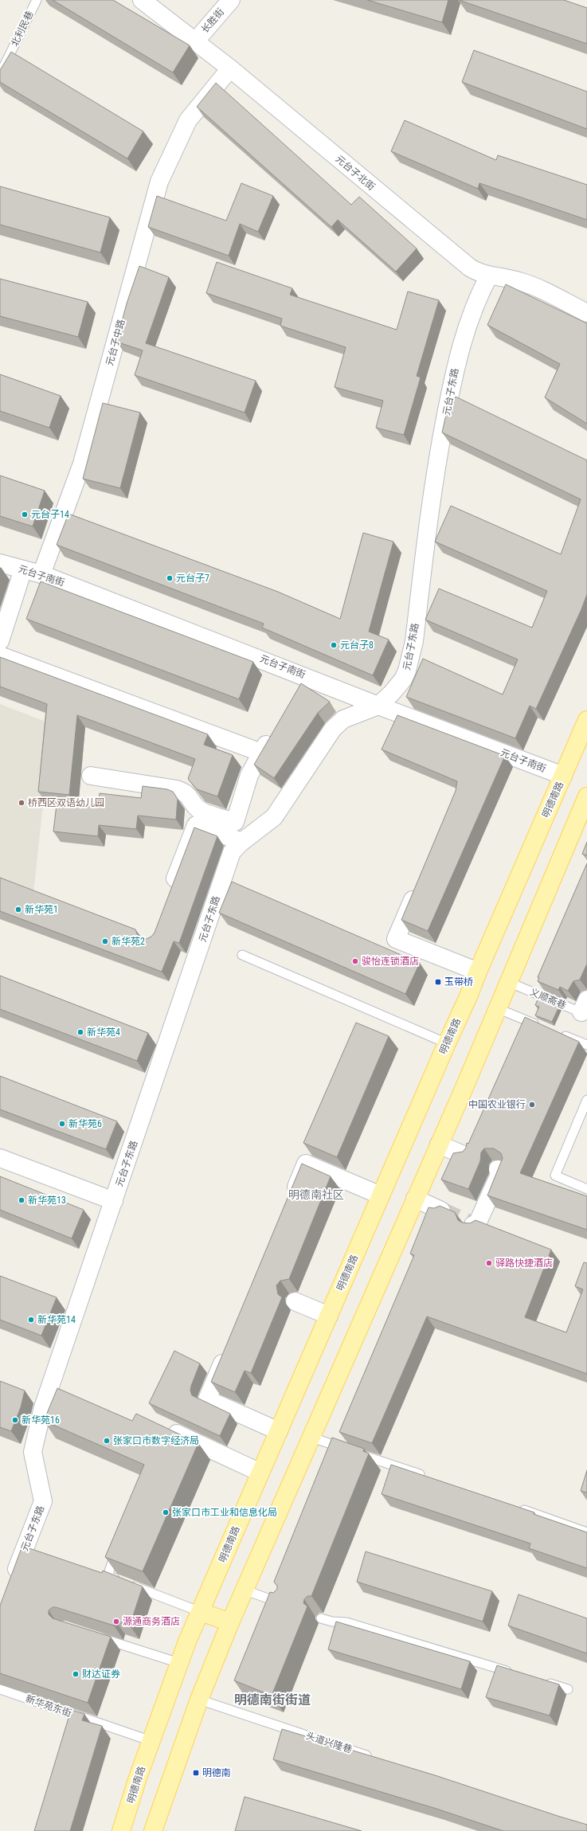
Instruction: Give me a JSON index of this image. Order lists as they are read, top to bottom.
{
  "streets": {
    "main road": ["明德南路"],
    "street": [
      "长胜街",
      "元台子北街",
      "元台子中路",
      "元台子东路",
      "元台子南街"
    ],
    "lane": [
      "北利民巷",
      "义顺斋巷",
      "新华苑东街",
      "头道兴隆巷"
    ]
  },
  "crossings": [
    ["长胜街", "元台子北街"],
    ["元台子北街", "元台子中路"],
    ["元台子北街", "元台子东路"],
    ["元台子中路", "元台子南街"],
    ["元台子东路", "元台子南街"],
    ["元台子南街", "明德南路"],
    ["明德南路", "新华苑东街"]
  ],
  "districts": ["明德南社区", "明德南街街道"],
  "places": {
    "other": [
      "元台子14",
      "元台子7",
      "元台子8",
      "桥西区双语幼儿园",
      "新华苑1",
      "新华苑2",
      "骏怡连锁酒店",
      "新华苑4",
      "中国农业银行",
      "新华苑6",
      "新华苑13",
      "驿路快捷酒店",
      "新华苑14",
      "新华苑16",
      "张家口市数字经济局",
      "张家口市工业和信息化局",
      "源通商务酒店",
      "财达证券"
    ],
    "transit": ["玉带桥", "明德南"]
  }
}
